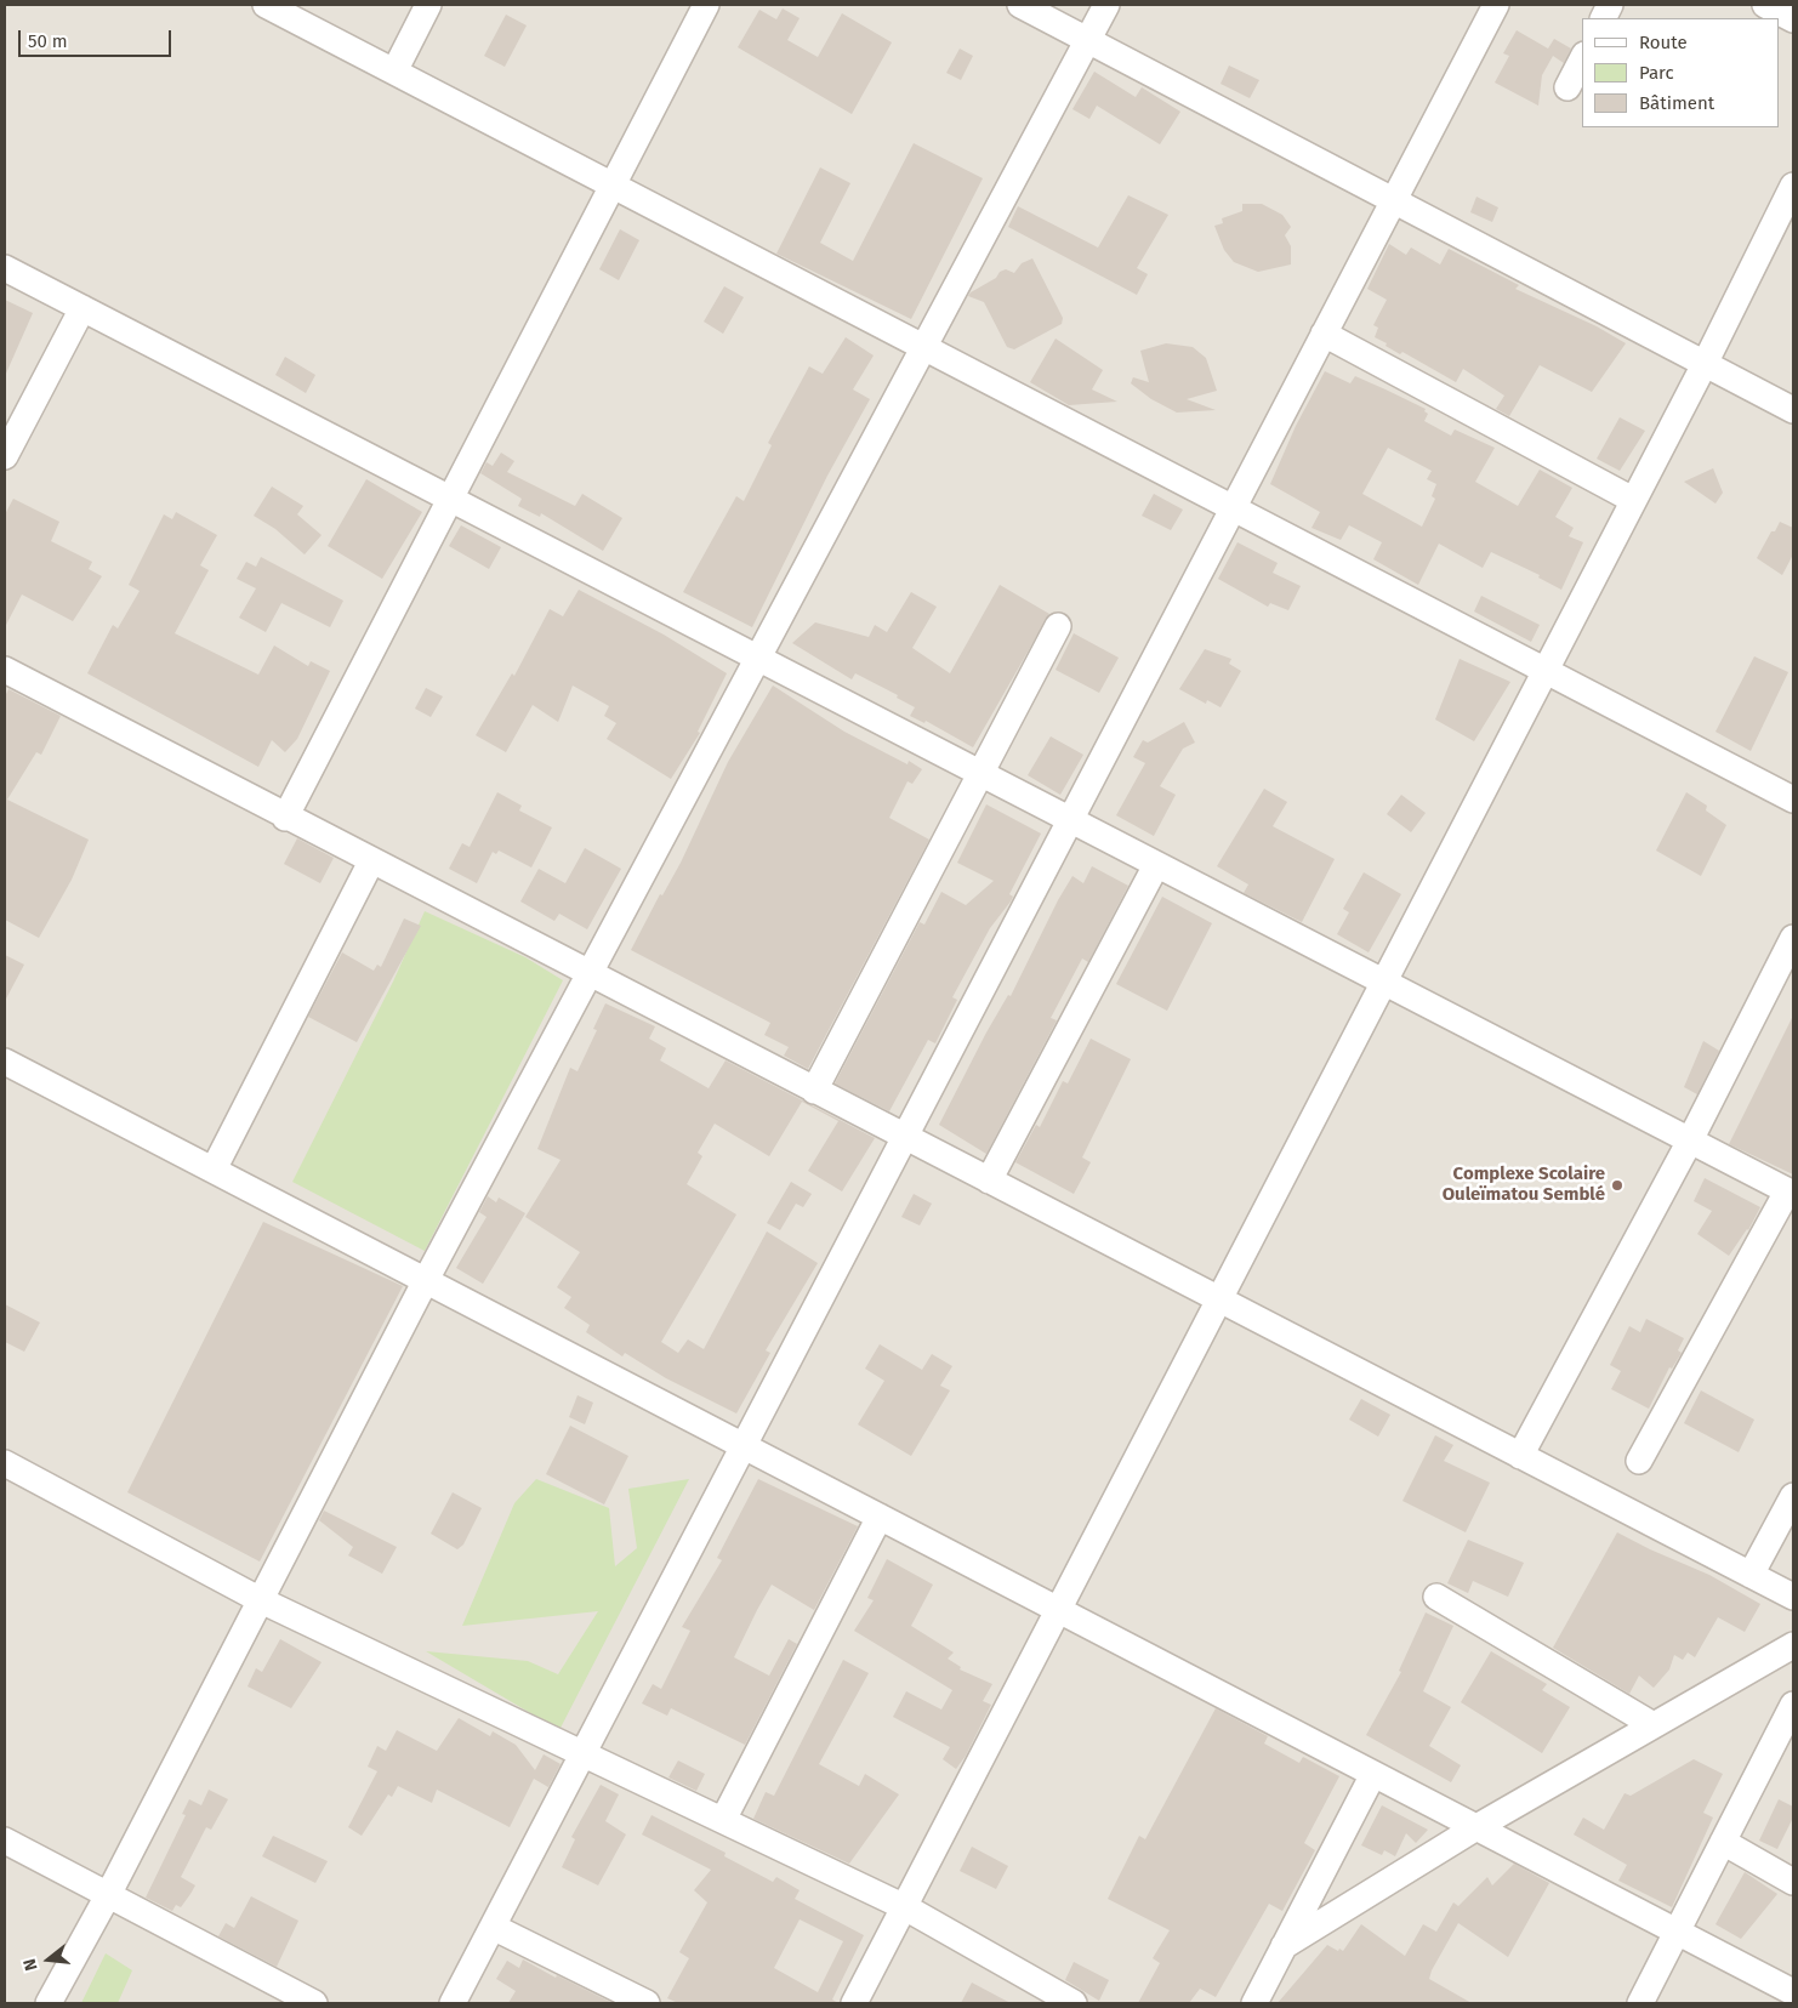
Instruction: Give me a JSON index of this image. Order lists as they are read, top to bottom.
{
  "places": ["Complexe Scolaire Ouleïmatou Semblé"],
  "legend": ["Route", "Parc", "Bâtiment"],
  "scale_bar": "50 m",
  "north": "left"
}
